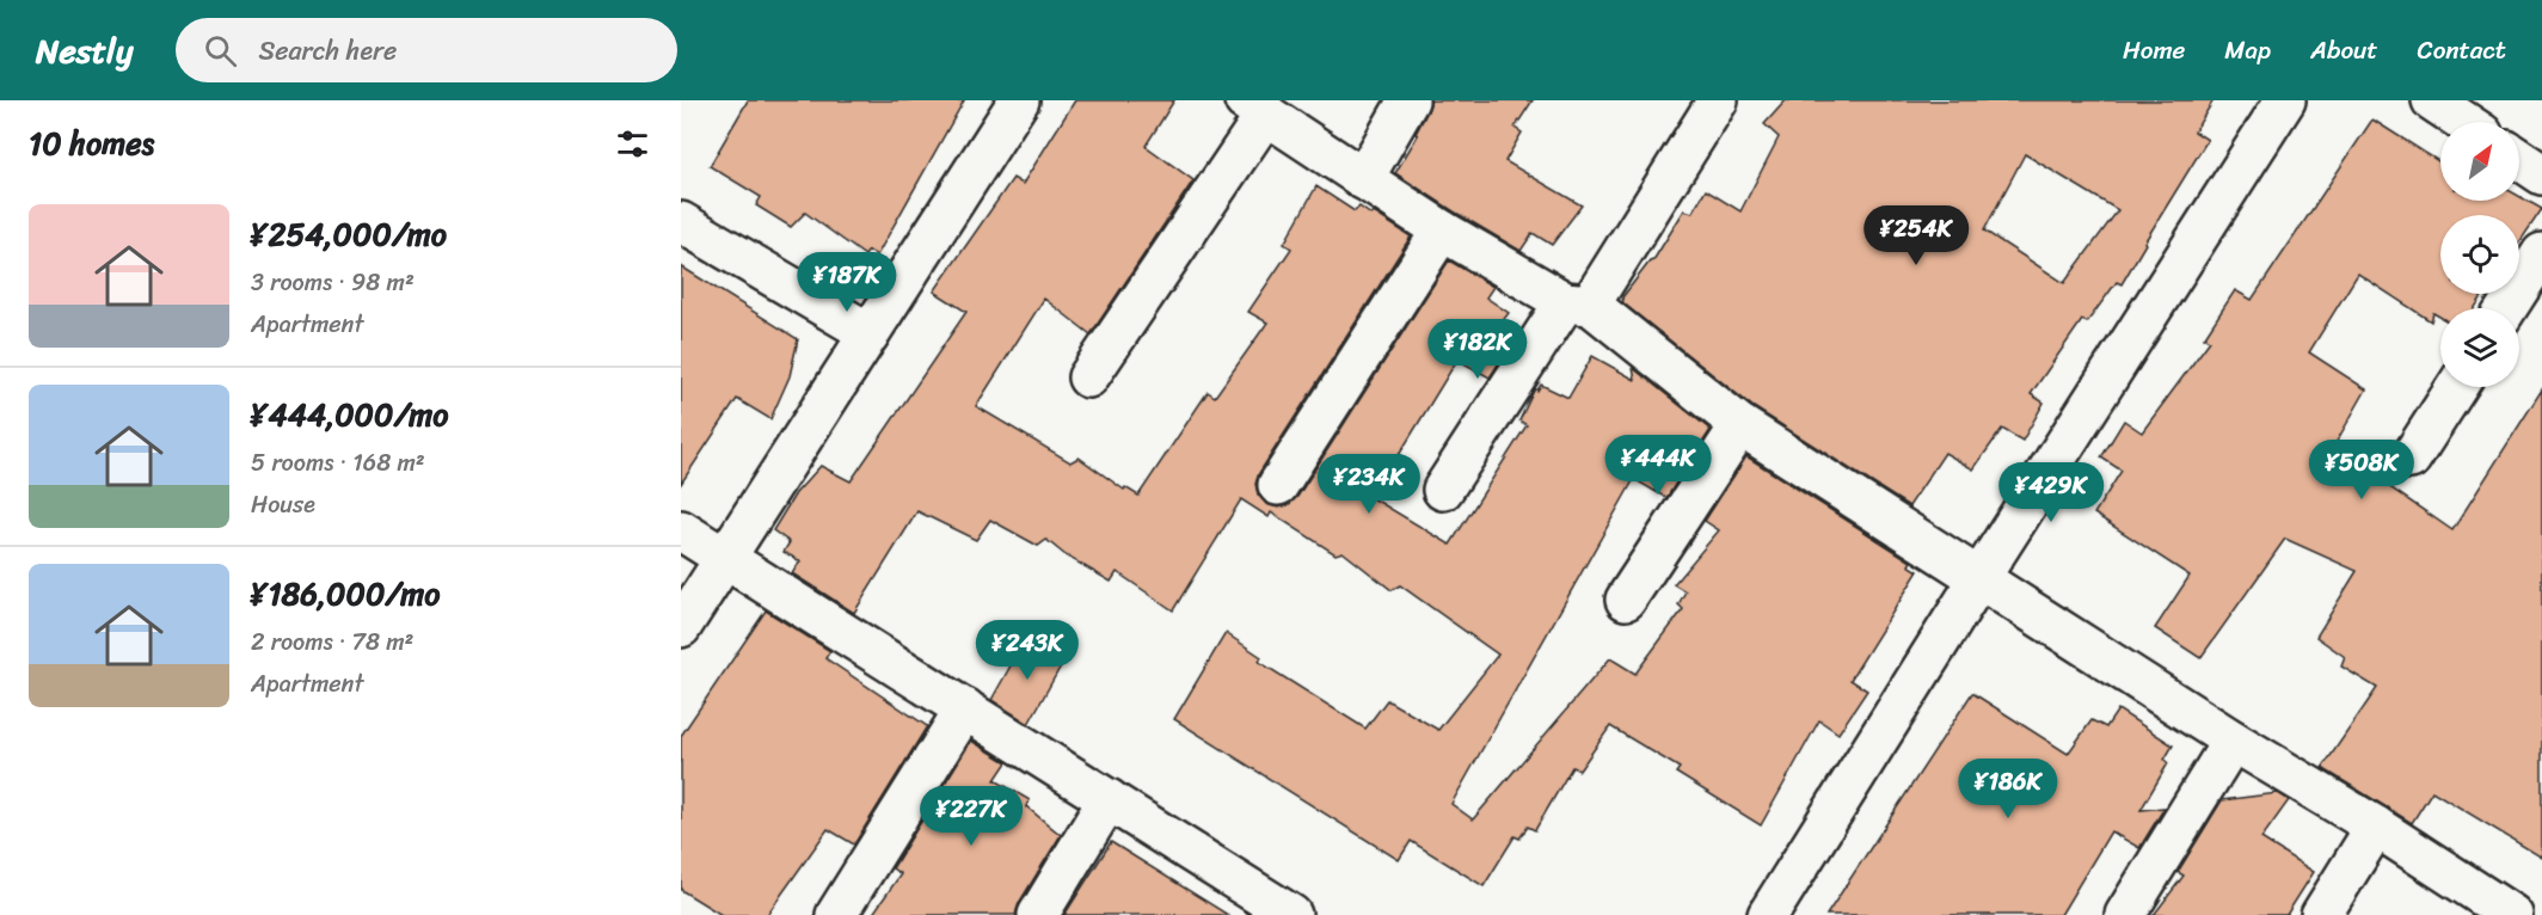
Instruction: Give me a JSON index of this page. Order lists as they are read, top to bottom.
{
  "north": "top right",
  "page": {
    "header": "Nestly",
    "search": "Search here",
    "nav": [
      "Home",
      "Map",
      "About",
      "Contact"
    ],
    "heading": "10 homes",
    "list": [
      {
        "name": "¥254,000/mo",
        "note": "3 rooms · 98 m² · Apartment"
      },
      {
        "name": "¥444,000/mo",
        "note": "5 rooms · 168 m² · House"
      },
      {
        "name": "¥186,000/mo",
        "note": "2 rooms · 78 m² · Apartment"
      }
    ],
    "price": [
      "¥254K",
      "¥187K",
      "¥182K",
      "¥444K",
      "¥508K",
      "¥234K",
      "¥429K",
      "¥243K",
      "¥186K",
      "¥227K"
    ]
  }
}
